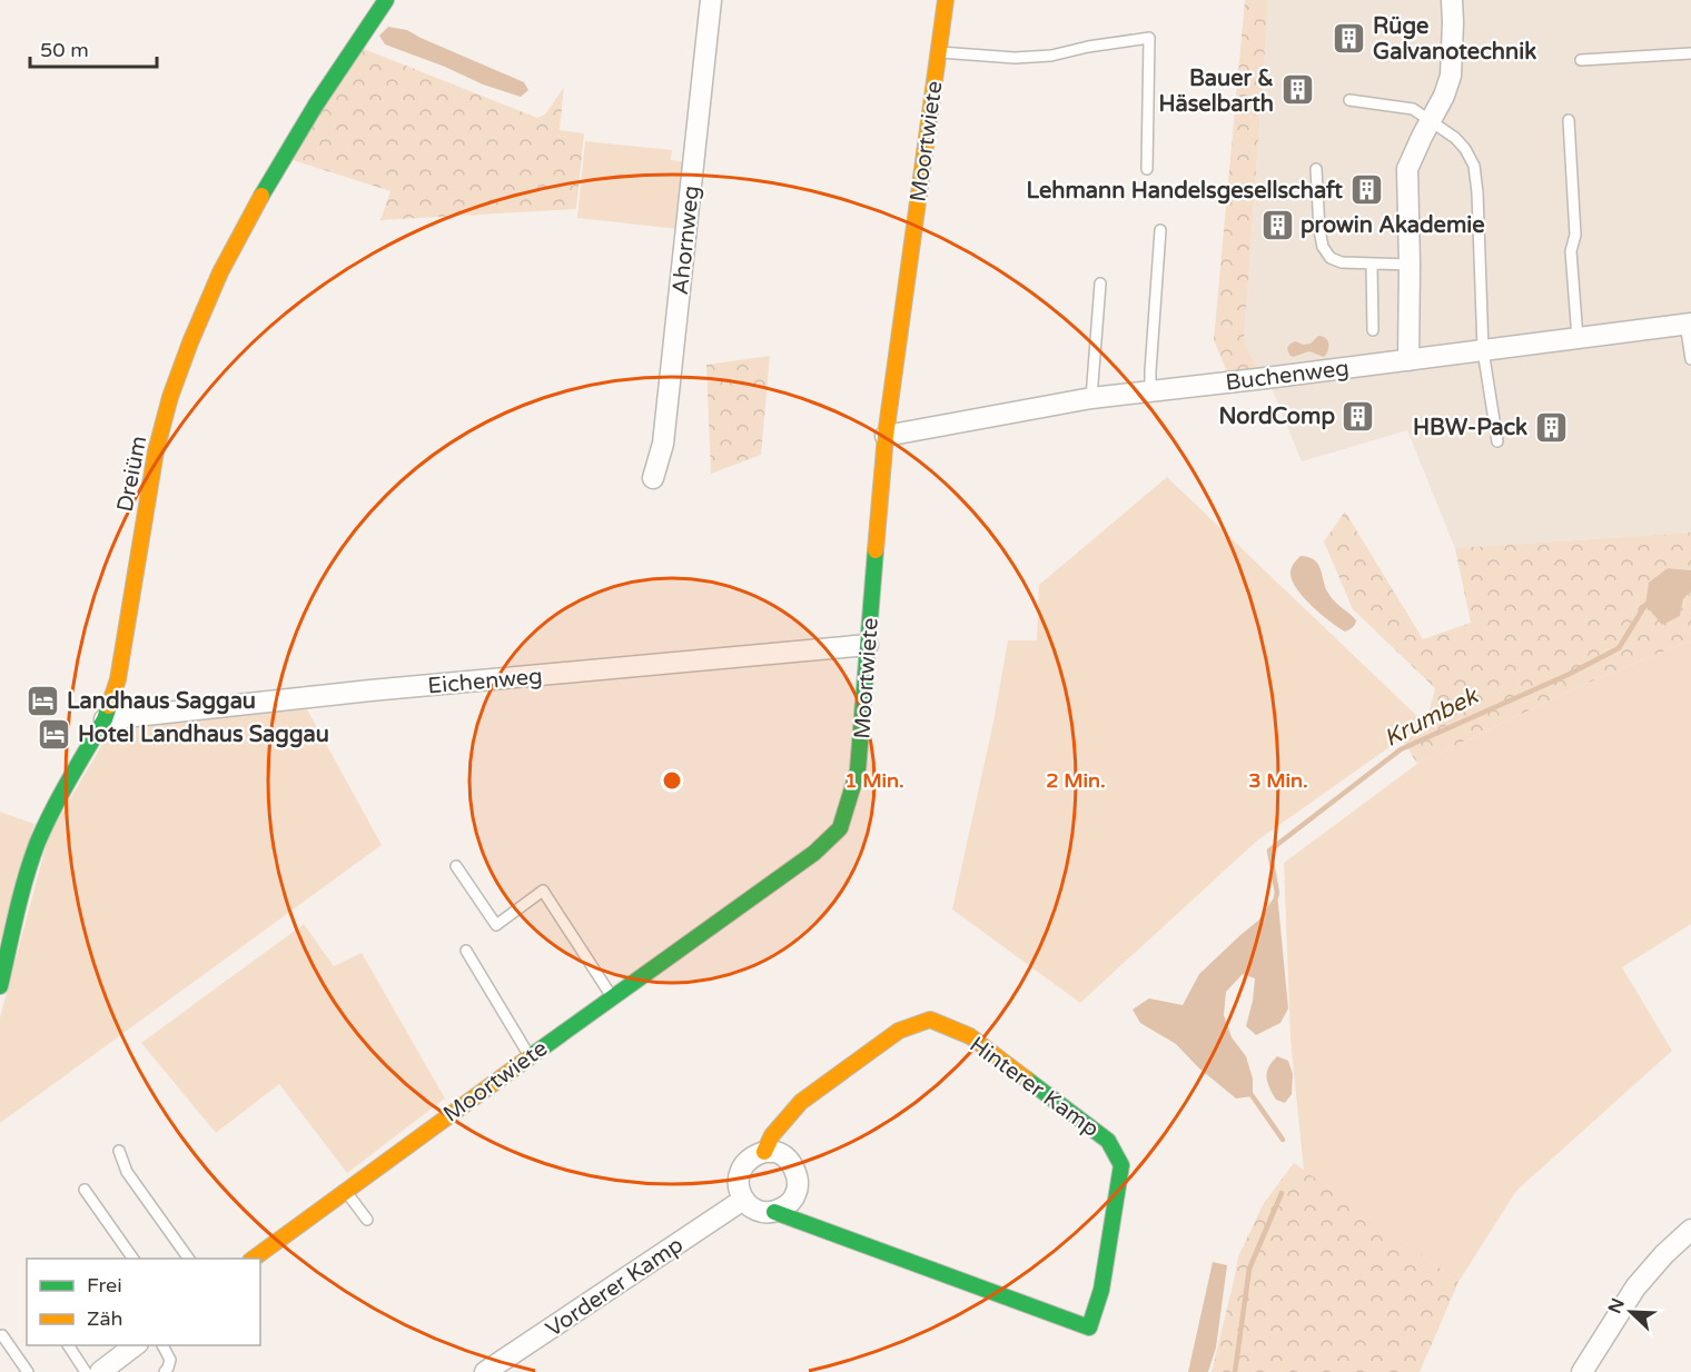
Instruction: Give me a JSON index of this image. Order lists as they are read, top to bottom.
{
  "streets": {
    "street": [
      "Moortwiete",
      "Ahornweg",
      "Buchenweg",
      "Dreiüm",
      "Eichenweg",
      "Hinterer Kamp",
      "Vorderer Kamp"
    ]
  },
  "crossings": [
    ["Moortwiete", "Buchenweg"],
    ["Moortwiete", "Eichenweg"],
    ["Dreiüm", "Eichenweg"],
    ["Hinterer Kamp", "Vorderer Kamp"]
  ],
  "water": ["Krumbek"],
  "places": {
    "building": [
      "Rüge Galvanotechnik",
      "Bauer & Häselbarth",
      "Lehmann Handelsgesellschaft",
      "prowin Akademie",
      "NordComp",
      "HBW-Pack"
    ],
    "hotel": ["Landhaus Saggau", "Hotel Landhaus Saggau"]
  },
  "legend": ["Frei", "Zäh"],
  "scale_bar": "50 m",
  "north": "top left",
  "rings": ["1 Min.", "2 Min.", "3 Min."]
}
